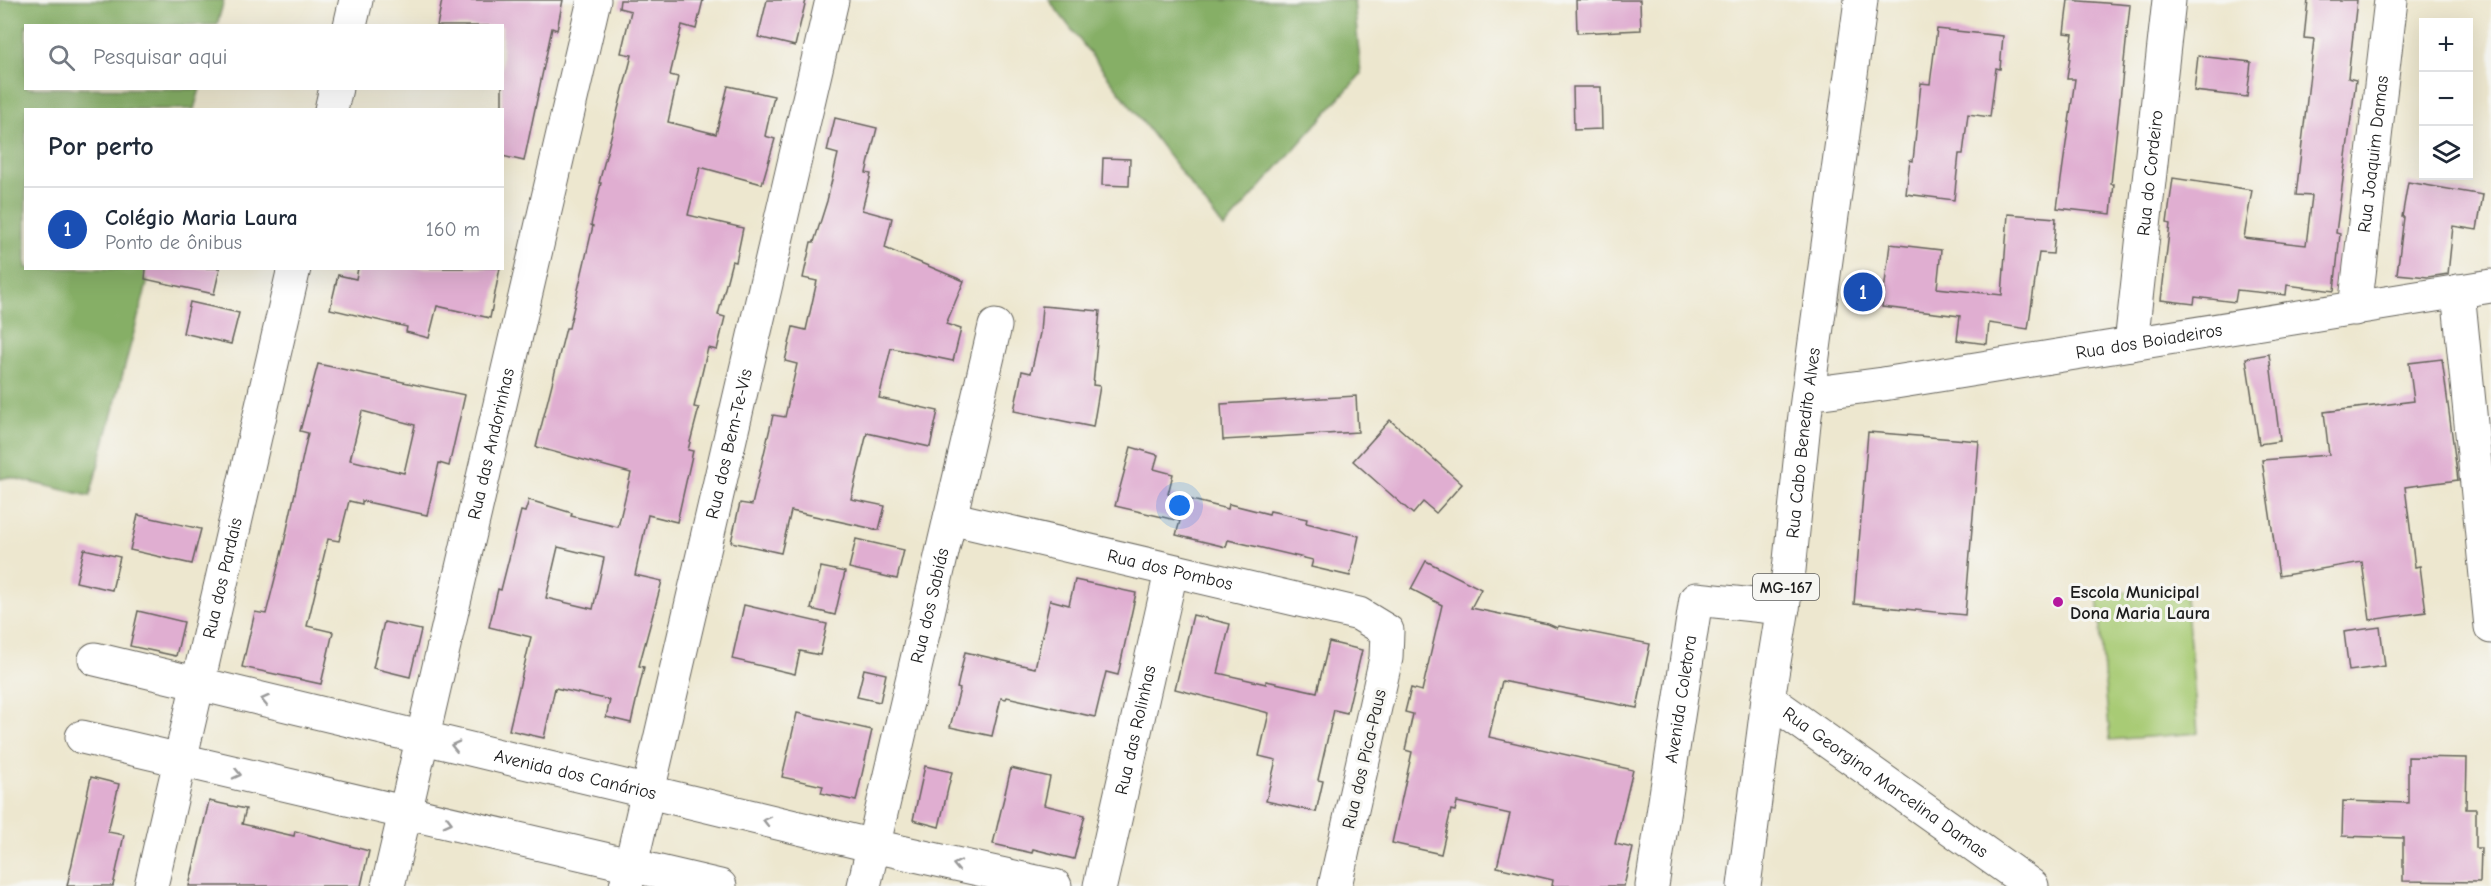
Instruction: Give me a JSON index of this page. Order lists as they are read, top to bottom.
{
  "streets": {
    "street": [
      "Rua Joaquim Damas",
      "Rua do Cordeiro",
      "Rua dos Boiadeiros",
      "Rua das Andorinhas",
      "Rua dos Bem-Te-Vis",
      "Rua Cabo Benedito Alves",
      "Rua dos Pombos",
      "Rua dos Pardais",
      "MG-167",
      "Rua dos Sabiás",
      "Avenida Coletora",
      "Rua das Rolinhas",
      "Rua dos Pica-Paus",
      "Avenida dos Canários",
      "Rua Georgina Marcelina Damas"
    ]
  },
  "crossings": [
    ["Rua Joaquim Damas", "Rua dos Boiadeiros"],
    ["Rua do Cordeiro", "Rua dos Boiadeiros"],
    ["Rua dos Boiadeiros", "Rua Cabo Benedito Alves"],
    ["Rua das Andorinhas", "Avenida dos Canários"],
    ["Rua dos Bem-Te-Vis", "Avenida dos Canários"],
    ["Rua Cabo Benedito Alves", "Avenida Coletora"],
    ["Rua Cabo Benedito Alves", "Rua Georgina Marcelina Damas"],
    ["Rua dos Pombos", "Rua dos Sabiás"],
    ["Rua dos Pombos", "Rua das Rolinhas"],
    ["Rua dos Pombos", "Rua dos Pica-Paus"],
    ["Rua dos Pardais", "Avenida dos Canários"],
    ["Rua dos Sabiás", "Avenida dos Canários"]
  ],
  "places": ["Escola Municipal Dona Maria Laura"],
  "page": {
    "map_buttons": ["+", "−"],
    "search": "Pesquisar aqui",
    "heading": "Por perto",
    "list": [
      {
        "mark": "1",
        "name": "Colégio Maria Laura",
        "note": "Ponto de ônibus",
        "value": "160 m"
      }
    ],
    "pins": "1"
  }
}
